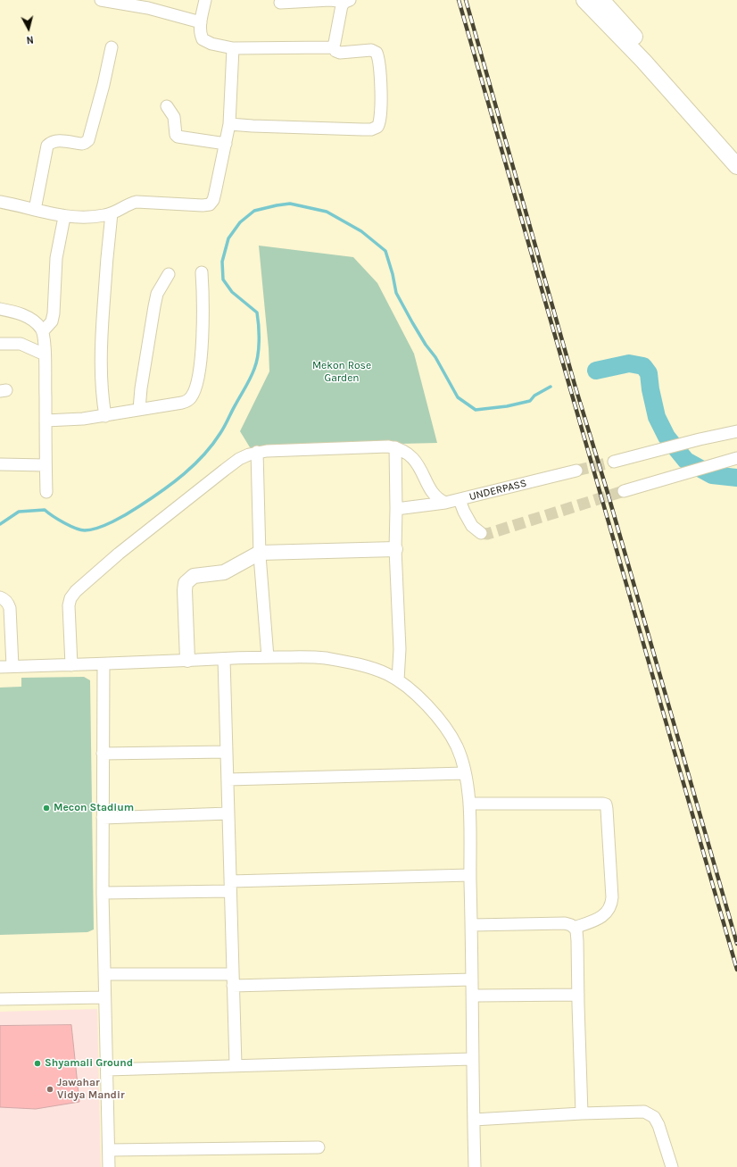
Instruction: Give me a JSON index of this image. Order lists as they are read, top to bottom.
{
  "streets": {
    "street": ["UNDERPASS"]
  },
  "parks": ["Mekon Rose Garden"],
  "places": ["Mecon Stadium", "Shyamali Ground", "Jawahar Vidya Mandir"],
  "north": "bottom"
}
